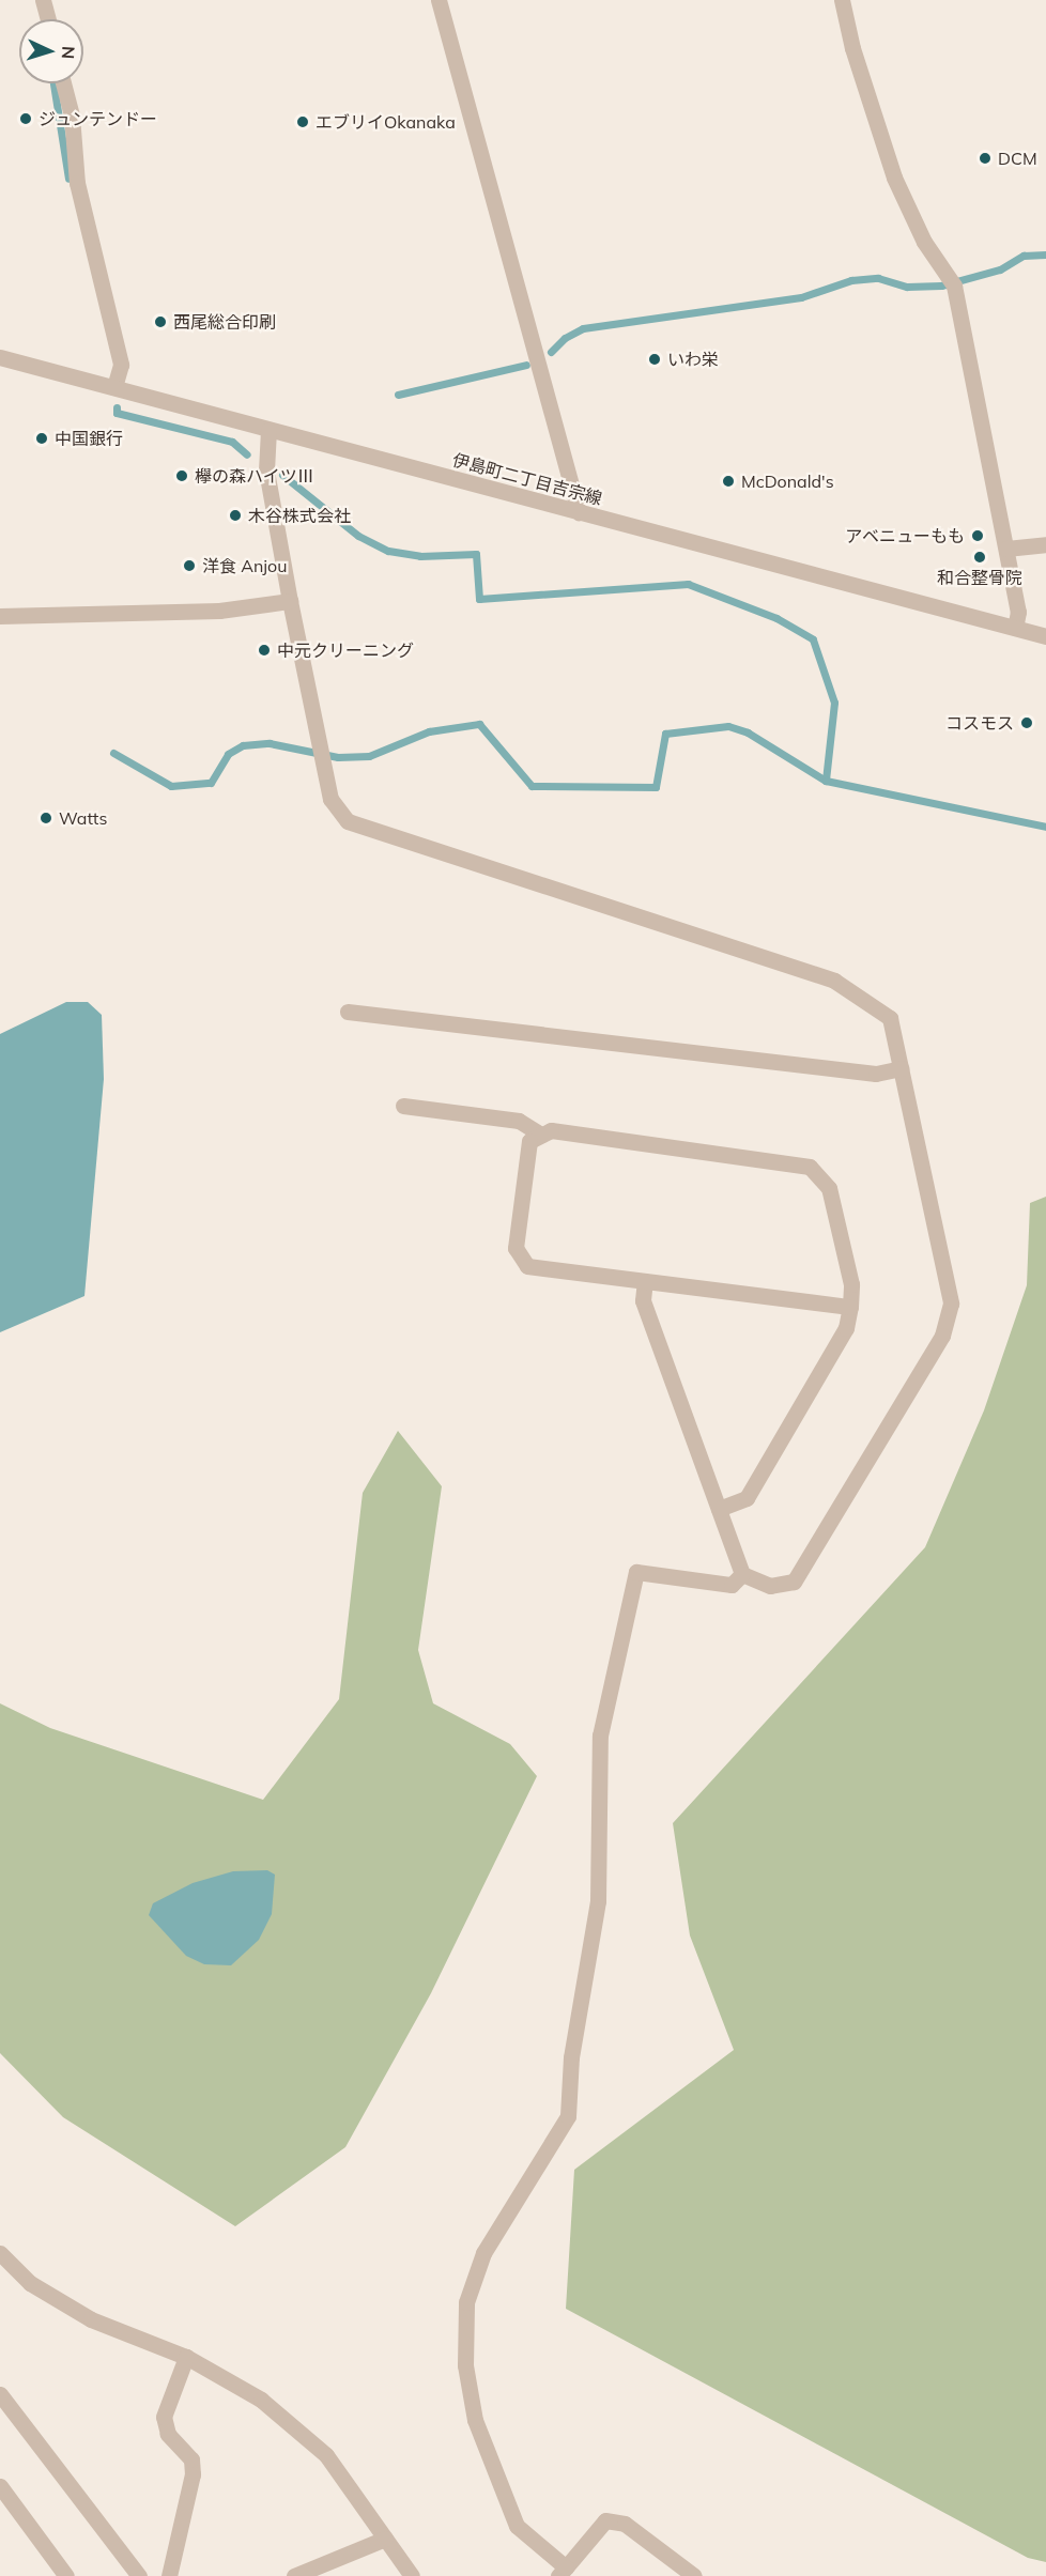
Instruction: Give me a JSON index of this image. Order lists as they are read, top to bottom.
{
  "streets": {
    "street": ["伊島町二丁目吉宗線"]
  },
  "places": [
    "ジュンテンドー",
    "エブリイOkanaka",
    "DCM",
    "西尾総合印刷",
    "いわ栄",
    "中国銀行",
    "欅の森ハイツⅢ",
    "McDonald's",
    "木谷株式会社",
    "アベニューもも",
    "和合整骨院",
    "洋食 Anjou",
    "中元クリーニング",
    "コスモス",
    "Watts"
  ],
  "north": "right"
}
